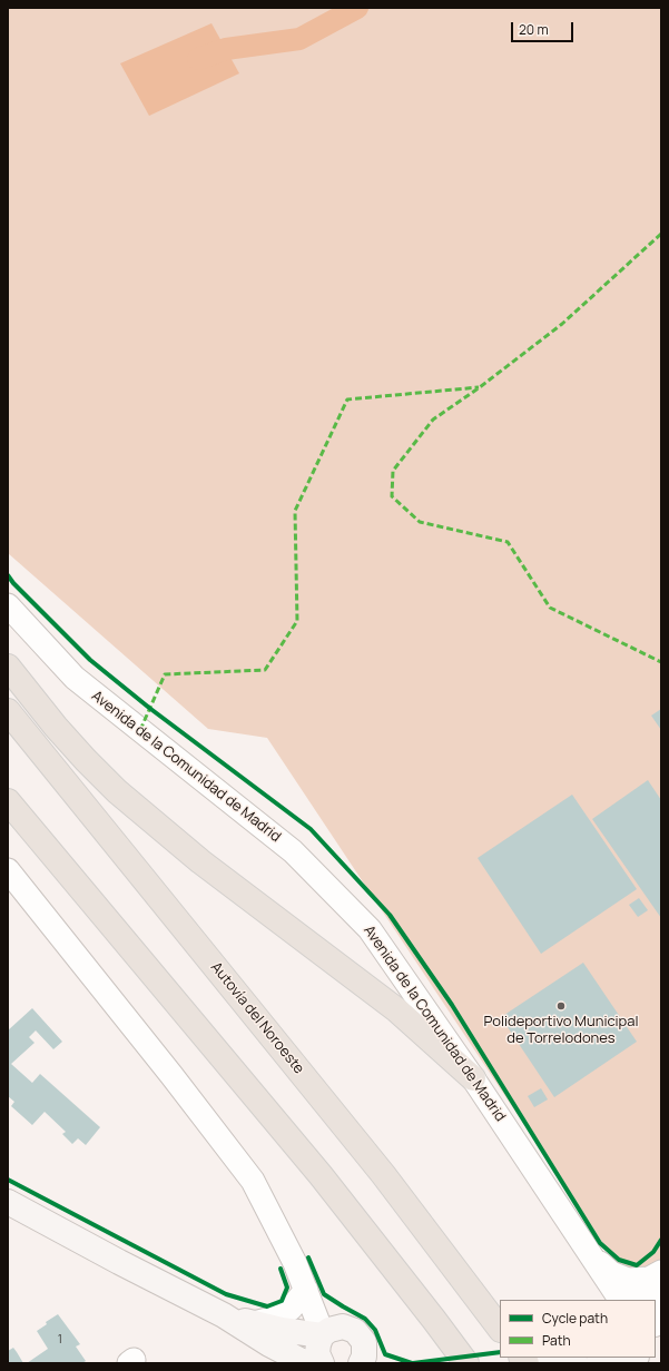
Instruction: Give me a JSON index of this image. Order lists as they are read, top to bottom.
{
  "streets": {
    "highway": ["Autovía del Noroeste"],
    "street": ["Avenida de la Comunidad de Madrid"]
  },
  "places": ["Polideportivo Municipal de Torrelodones"],
  "house_numbers": ["1"],
  "legend": ["Cycle path", "Path"],
  "scale_bar": "20 m"
}
